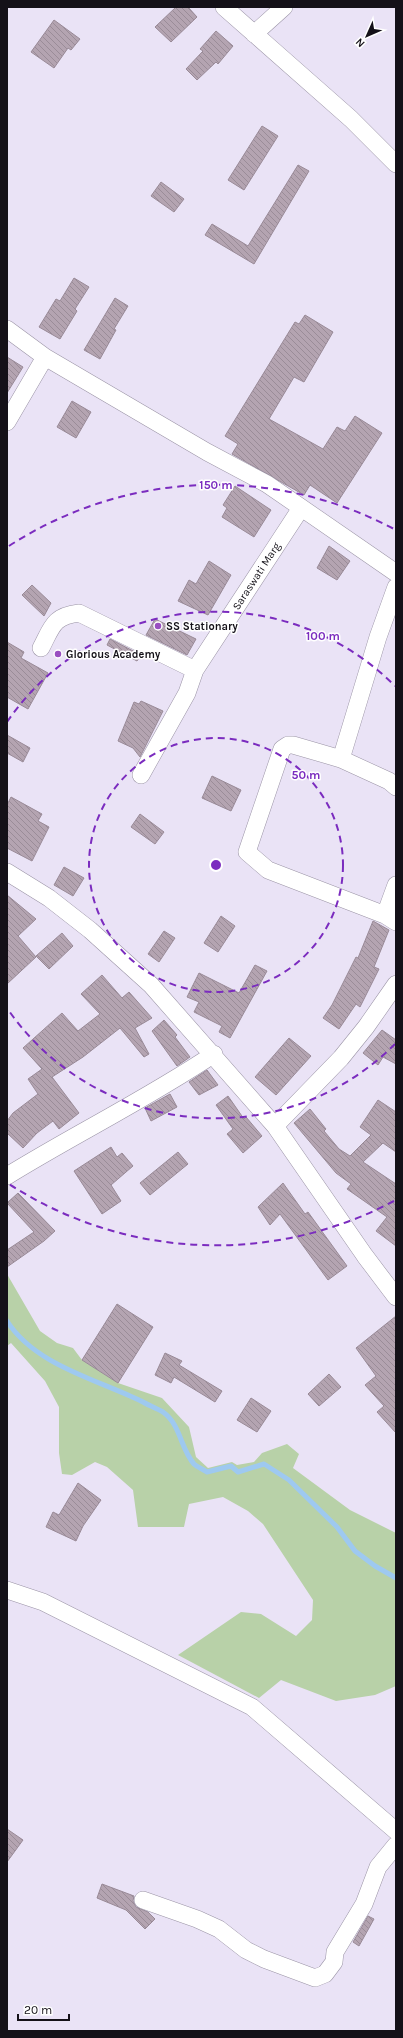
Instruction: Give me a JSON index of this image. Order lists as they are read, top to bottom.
{
  "streets": {
    "street": ["Saraswati Marg"]
  },
  "places": ["SS Stationary", "Glorious Academy"],
  "scale_bar": "20 m",
  "north": "bottom left",
  "rings": ["150 m", "100 m", "50 m"]
}
